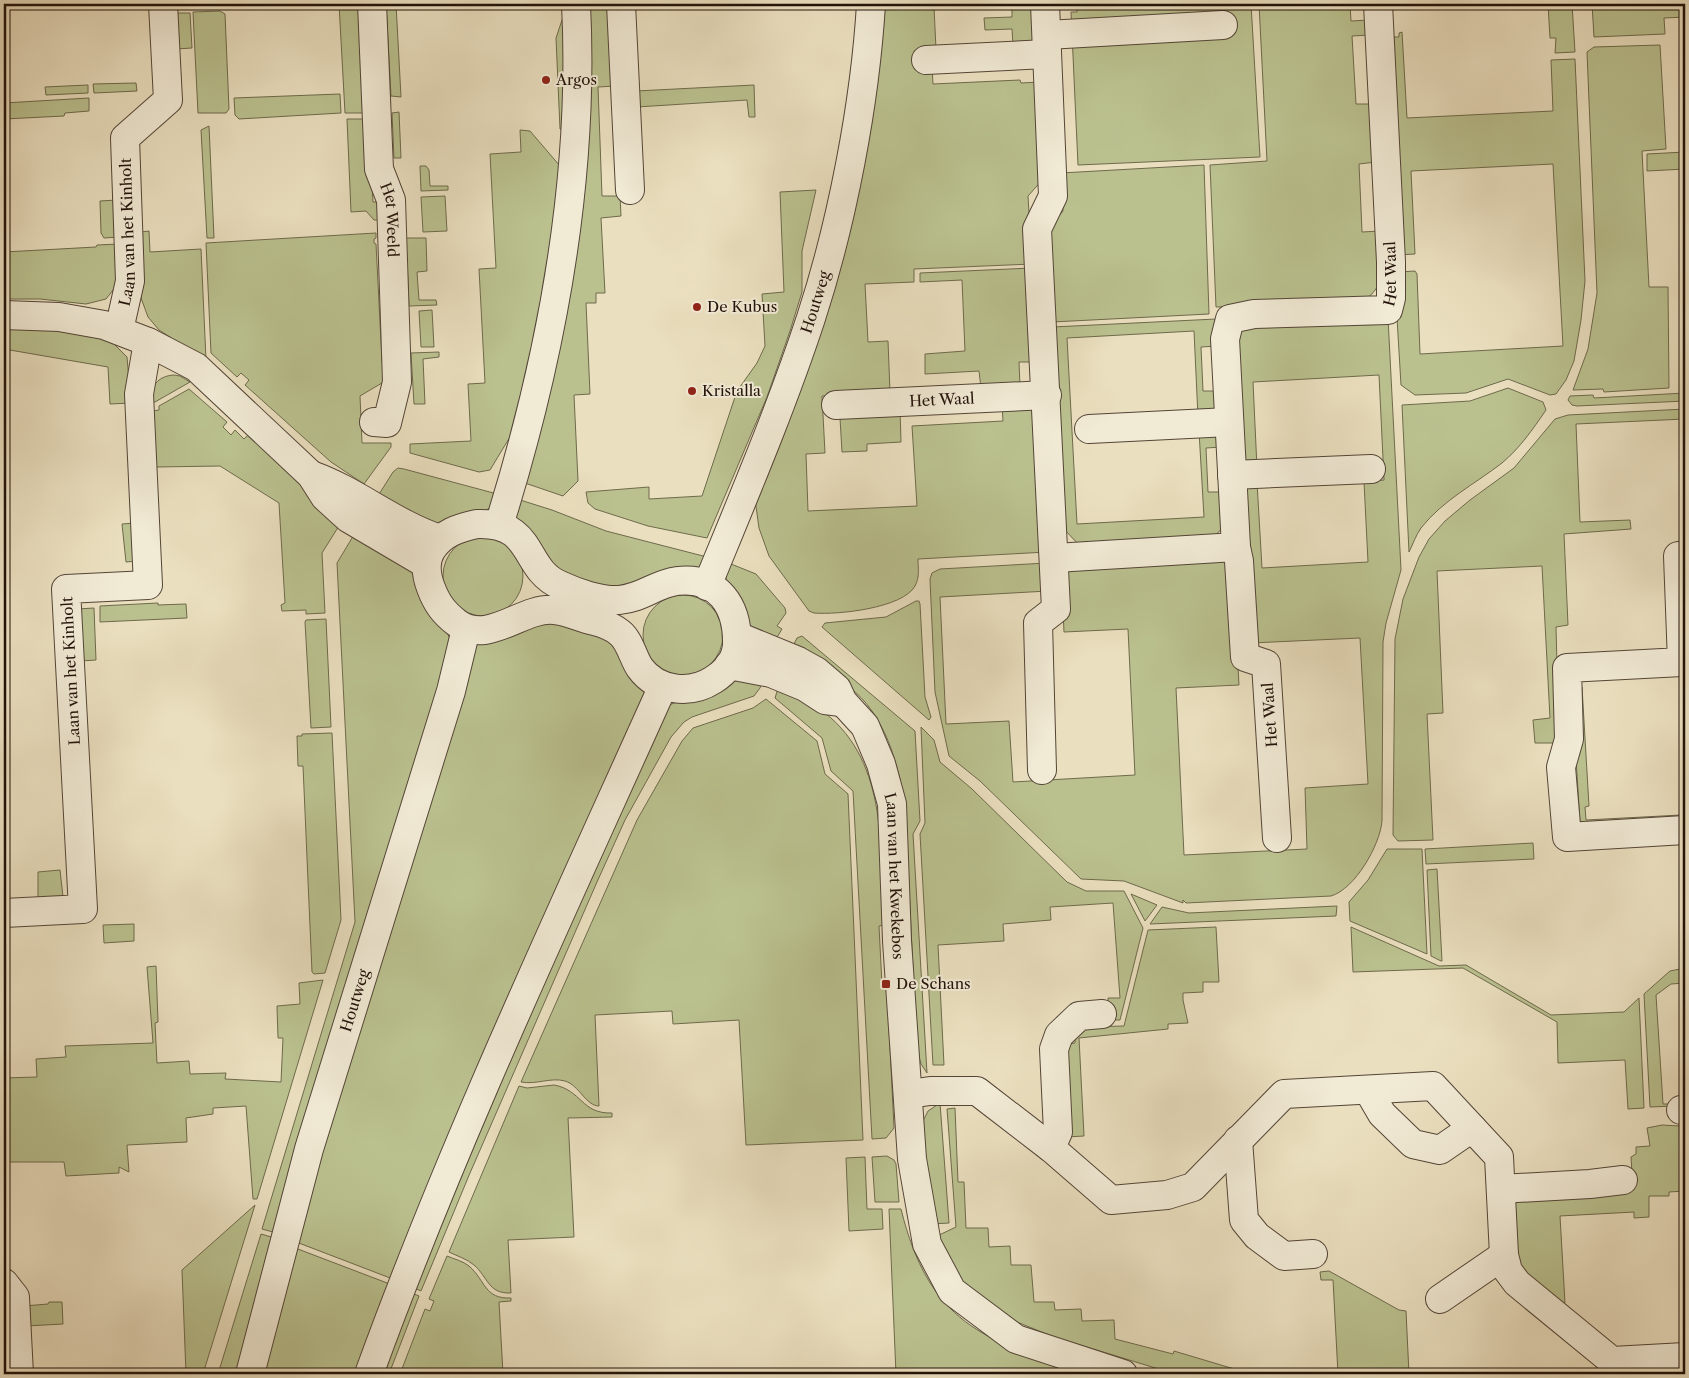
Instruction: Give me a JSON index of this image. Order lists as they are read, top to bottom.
{
  "streets": {
    "street": [
      "Het Weeld",
      "Laan van het Kinholt",
      "Het Waal",
      "Houtweg",
      "Laan van het Kwekebos"
    ]
  },
  "places": {
    "other": ["Argos", "De Kubus", "Kristalla"],
    "transit": ["De Schans"]
  }
}
